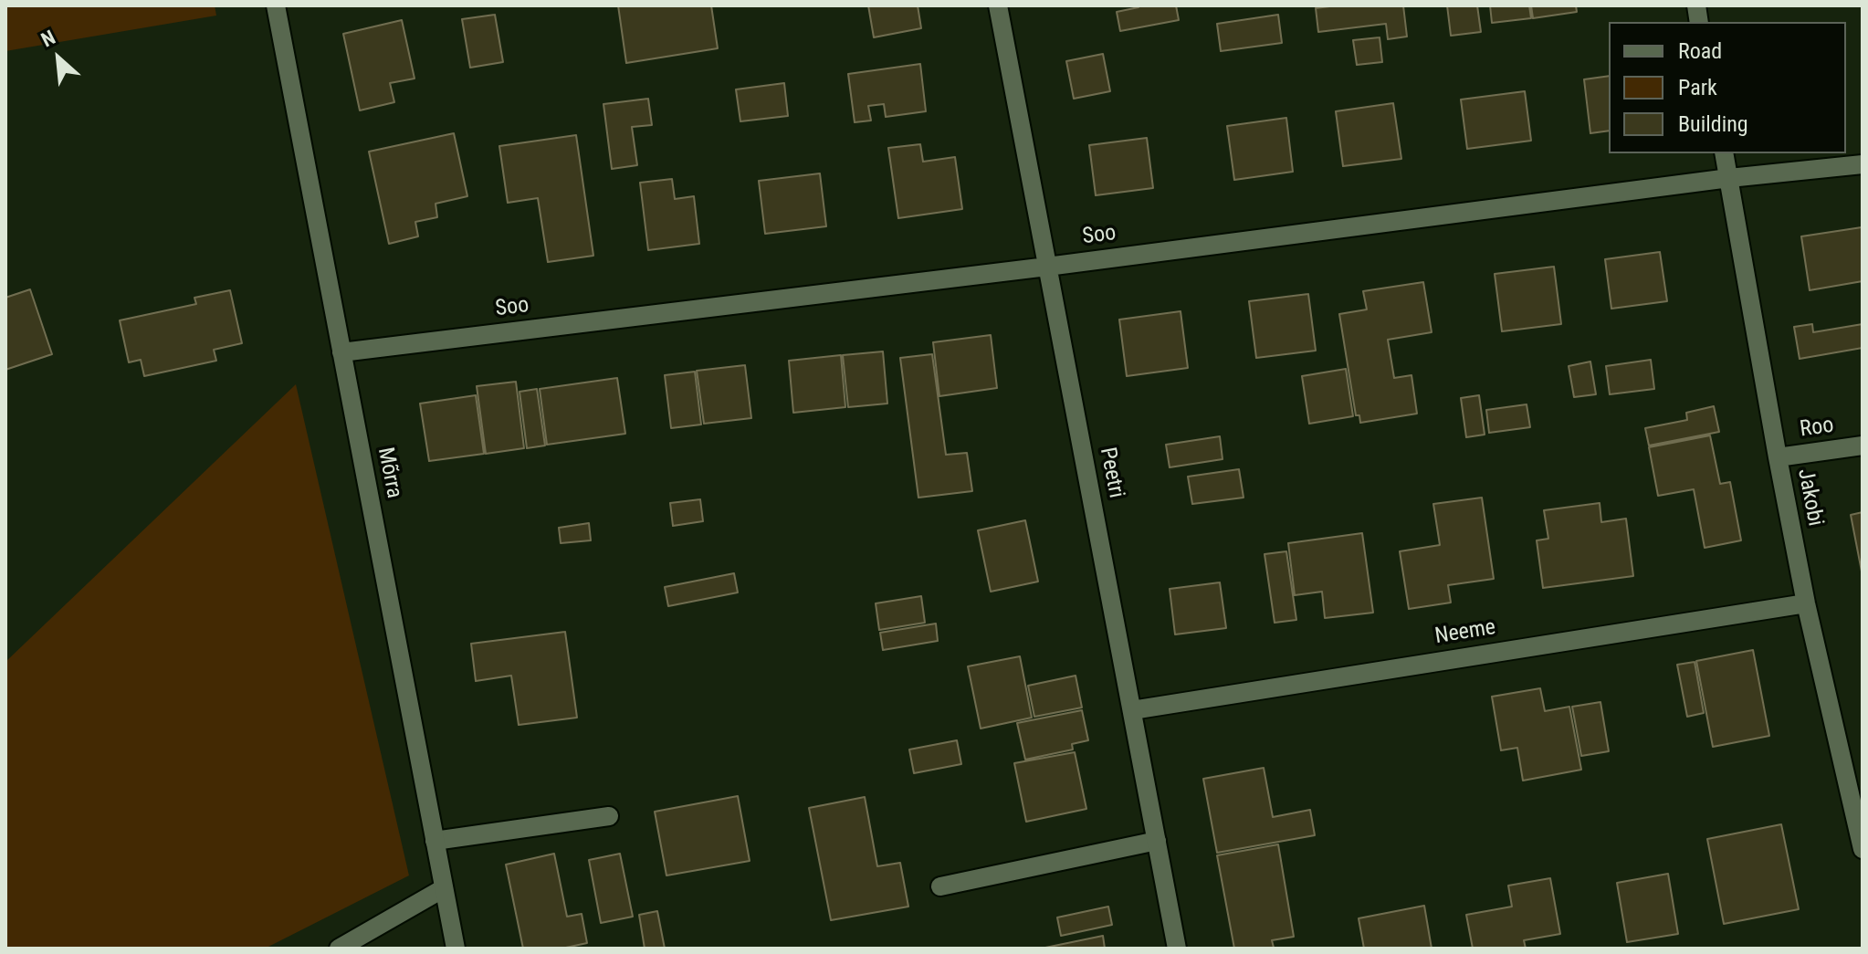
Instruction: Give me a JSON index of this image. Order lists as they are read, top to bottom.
{
  "streets": {
    "street": [
      "Soo",
      "Roo",
      "Mõrra",
      "Peetri",
      "Jakobi",
      "Neeme"
    ]
  },
  "crossings": [
    ["Soo", "Mõrra"],
    ["Soo", "Peetri"],
    ["Soo", "Jakobi"],
    ["Roo", "Jakobi"],
    ["Peetri", "Neeme"],
    ["Jakobi", "Neeme"]
  ],
  "legend": ["Road", "Park", "Building"],
  "north": "top left"
}
